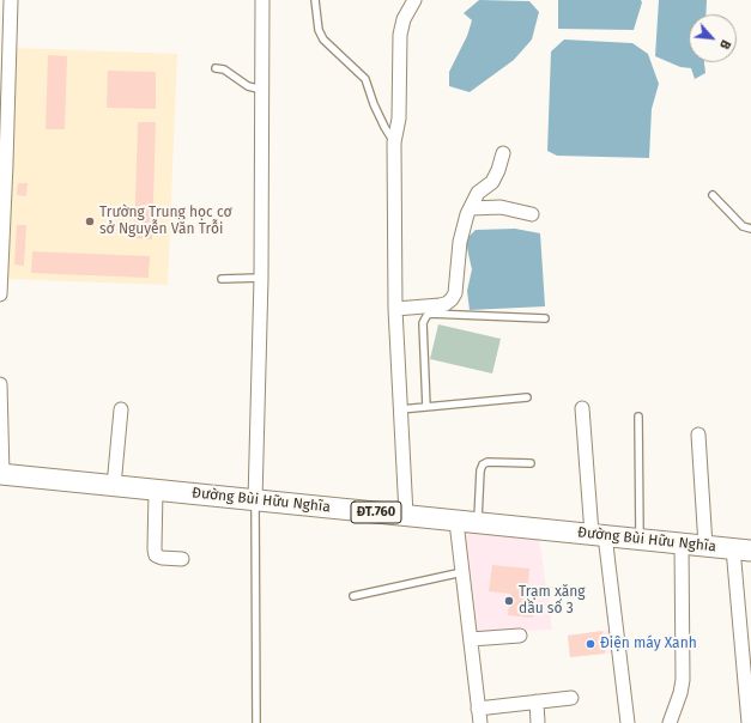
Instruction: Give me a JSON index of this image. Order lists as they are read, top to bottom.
{
  "streets": {
    "main road": ["Đường Bùi Hữu Nghĩa", "ĐT.760"]
  },
  "places": ["Trường Trung học cơ sở Nguyễn Văn Trỗi", "Trạm xăng dầu số 3", "Điện máy Xanh"],
  "north": "bottom right"
}
